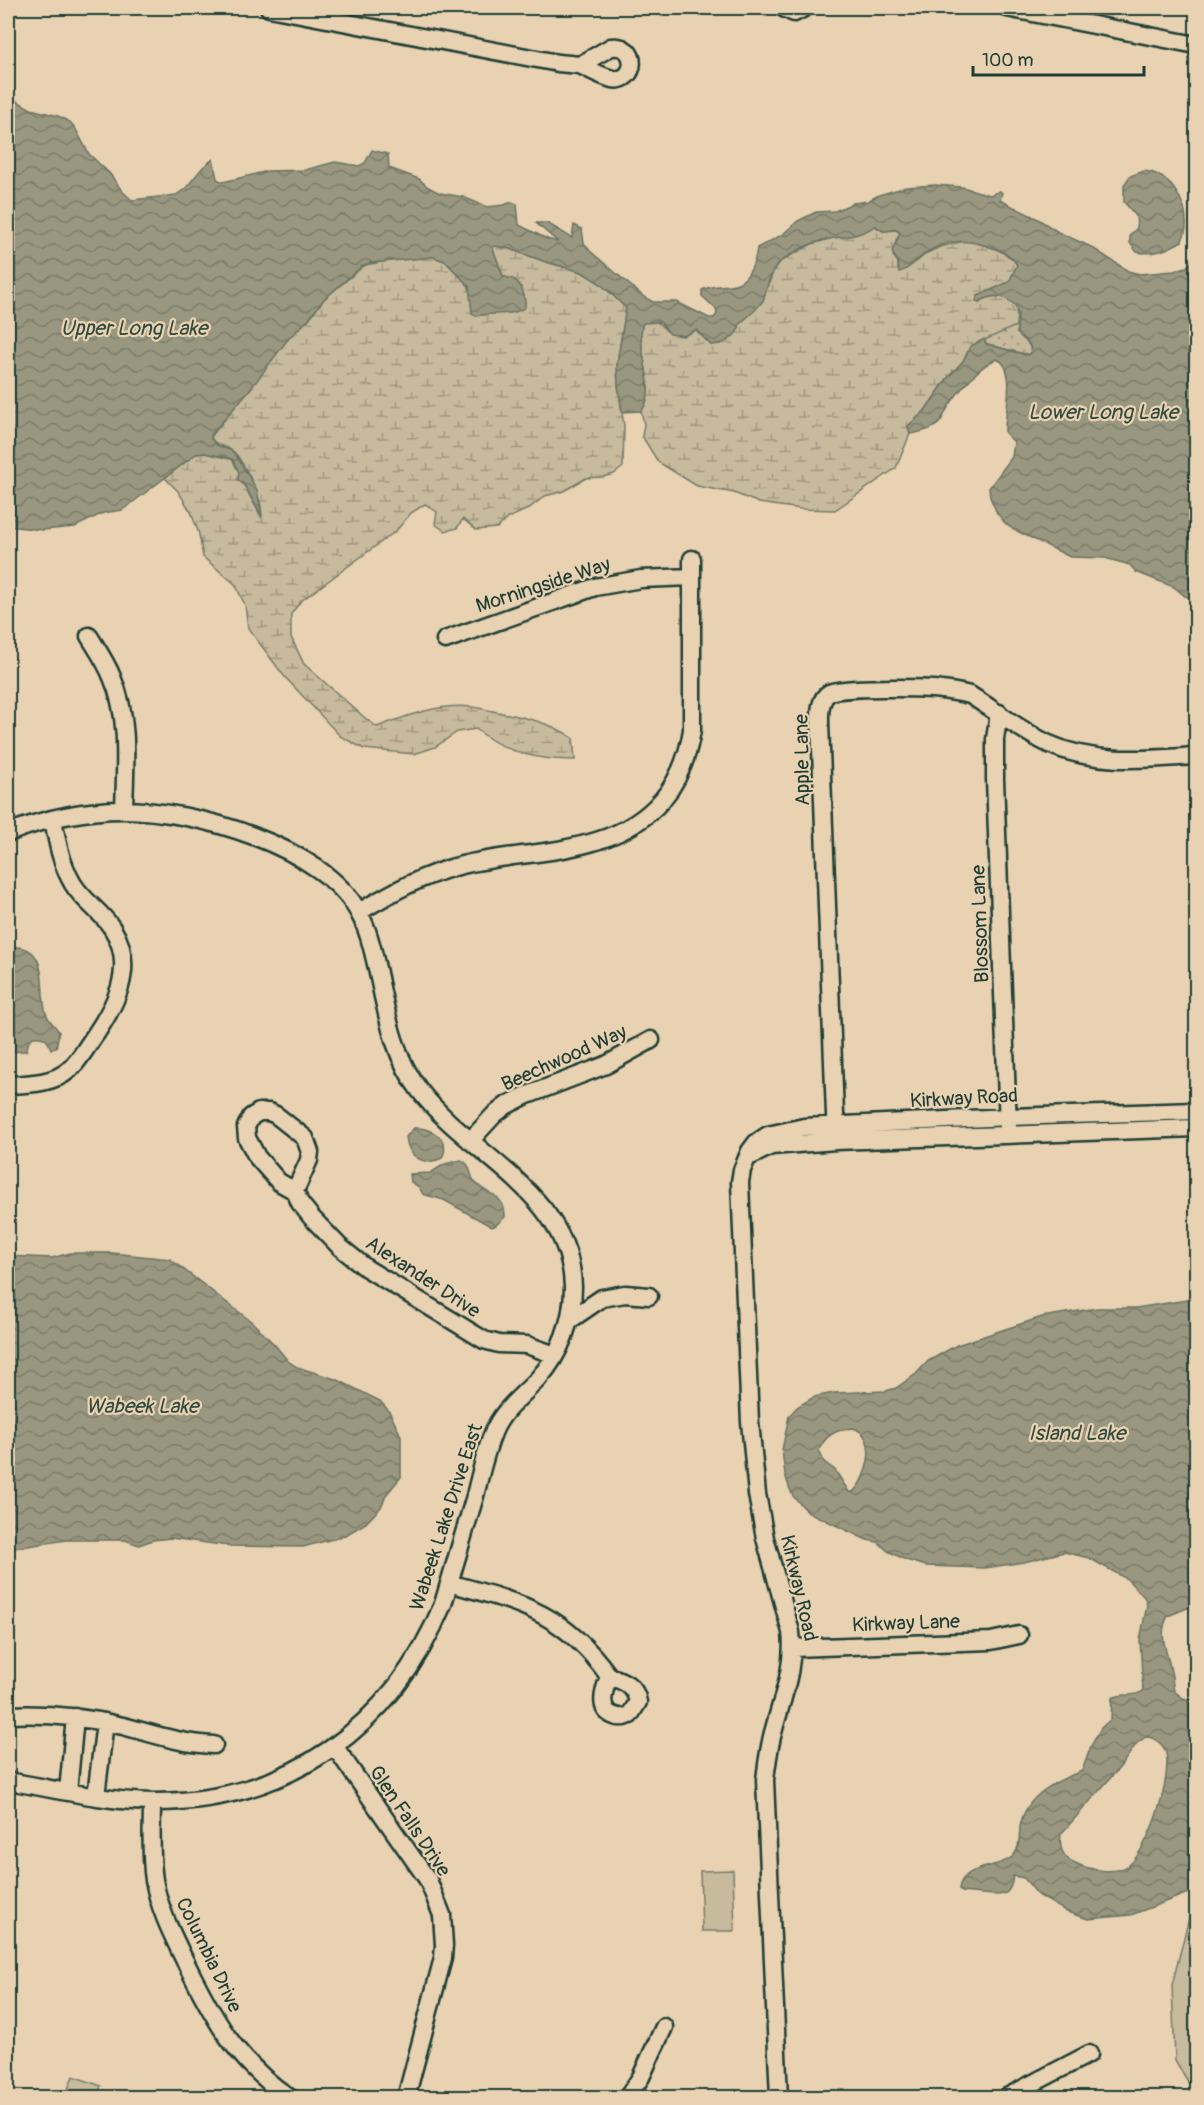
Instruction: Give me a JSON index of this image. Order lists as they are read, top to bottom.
{
  "streets": {
    "street": [
      "Morningside Way",
      "Apple Lane",
      "Blossom Lane",
      "Beechwood Way",
      "Kirkway Road",
      "Alexander Drive",
      "Wabeek Lake Drive East",
      "Kirkway Lane",
      "Glen Falls Drive",
      "Columbia Drive"
    ]
  },
  "crossings": [
    ["Apple Lane", "Blossom Lane"],
    ["Apple Lane", "Kirkway Road"],
    ["Blossom Lane", "Kirkway Road"],
    ["Beechwood Way", "Wabeek Lake Drive East"],
    ["Kirkway Road", "Kirkway Lane"],
    ["Alexander Drive", "Wabeek Lake Drive East"],
    ["Wabeek Lake Drive East", "Glen Falls Drive"],
    ["Wabeek Lake Drive East", "Columbia Drive"]
  ],
  "water": [
    "Upper Long Lake",
    "Lower Long Lake",
    "Wabeek Lake",
    "Island Lake"
  ],
  "scale_bar": "100 m"
}
